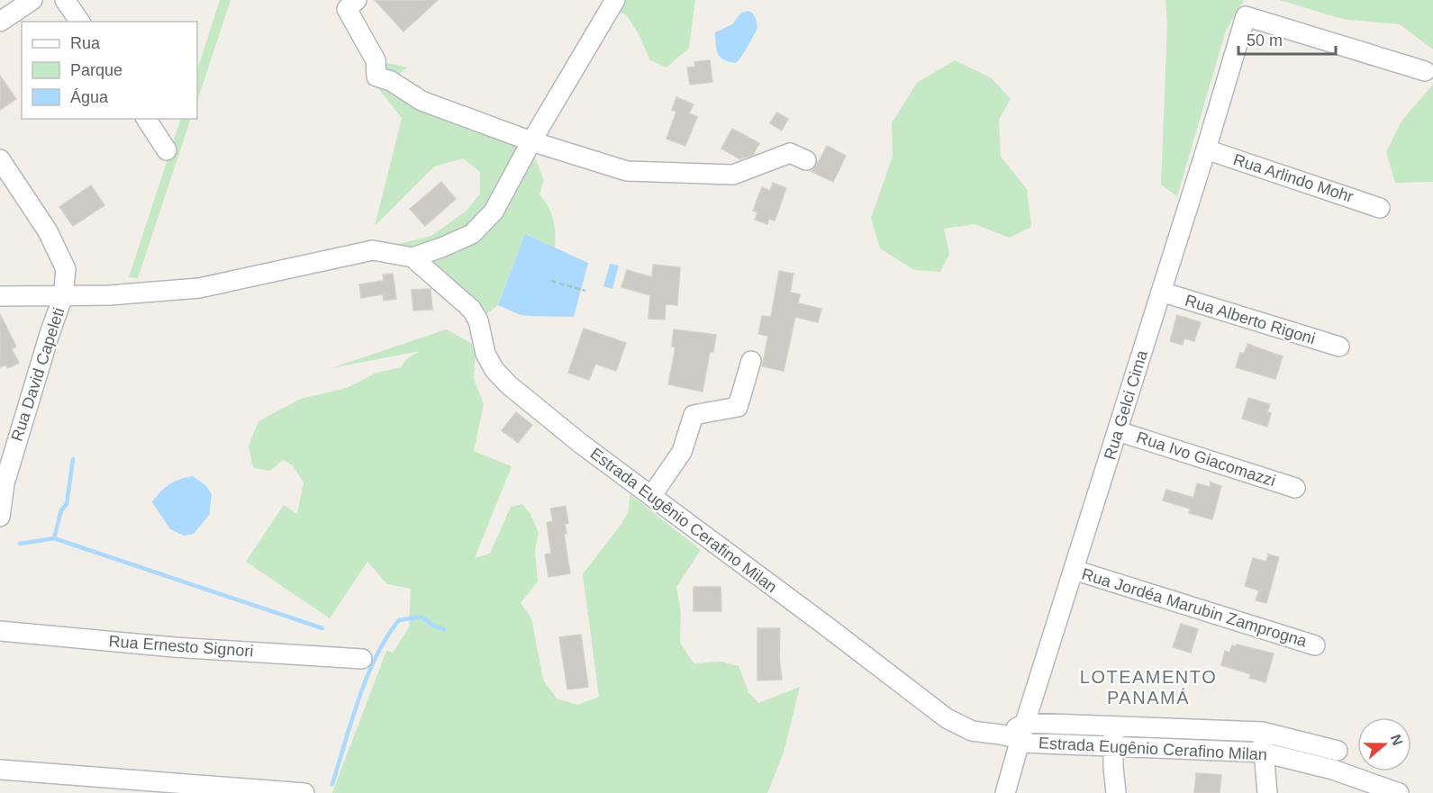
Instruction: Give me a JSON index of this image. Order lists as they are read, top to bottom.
{
  "streets": {
    "street": [
      "Rua Arlindo Mohr",
      "Rua Alberto Rigoni",
      "Rua David Capeleti",
      "Rua Gelci Cima",
      "Rua Ivo Giacomazzi",
      "Estrada Eugênio Cerafino Milan",
      "Rua Jordéa Marubin Zamprogna",
      "Rua Ernesto Signori"
    ]
  },
  "crossings": [
    ["Rua Arlindo Mohr", "Rua Gelci Cima"],
    ["Rua Alberto Rigoni", "Rua Gelci Cima"],
    ["Rua Gelci Cima", "Rua Ivo Giacomazzi"],
    ["Rua Gelci Cima", "Estrada Eugênio Cerafino Milan"],
    ["Rua Gelci Cima", "Rua Jordéa Marubin Zamprogna"]
  ],
  "districts": ["LOTEAMENTO PANAMÁ"],
  "legend": ["Rua", "Parque", "Água"],
  "scale_bar": "50 m",
  "north": "right"
}
